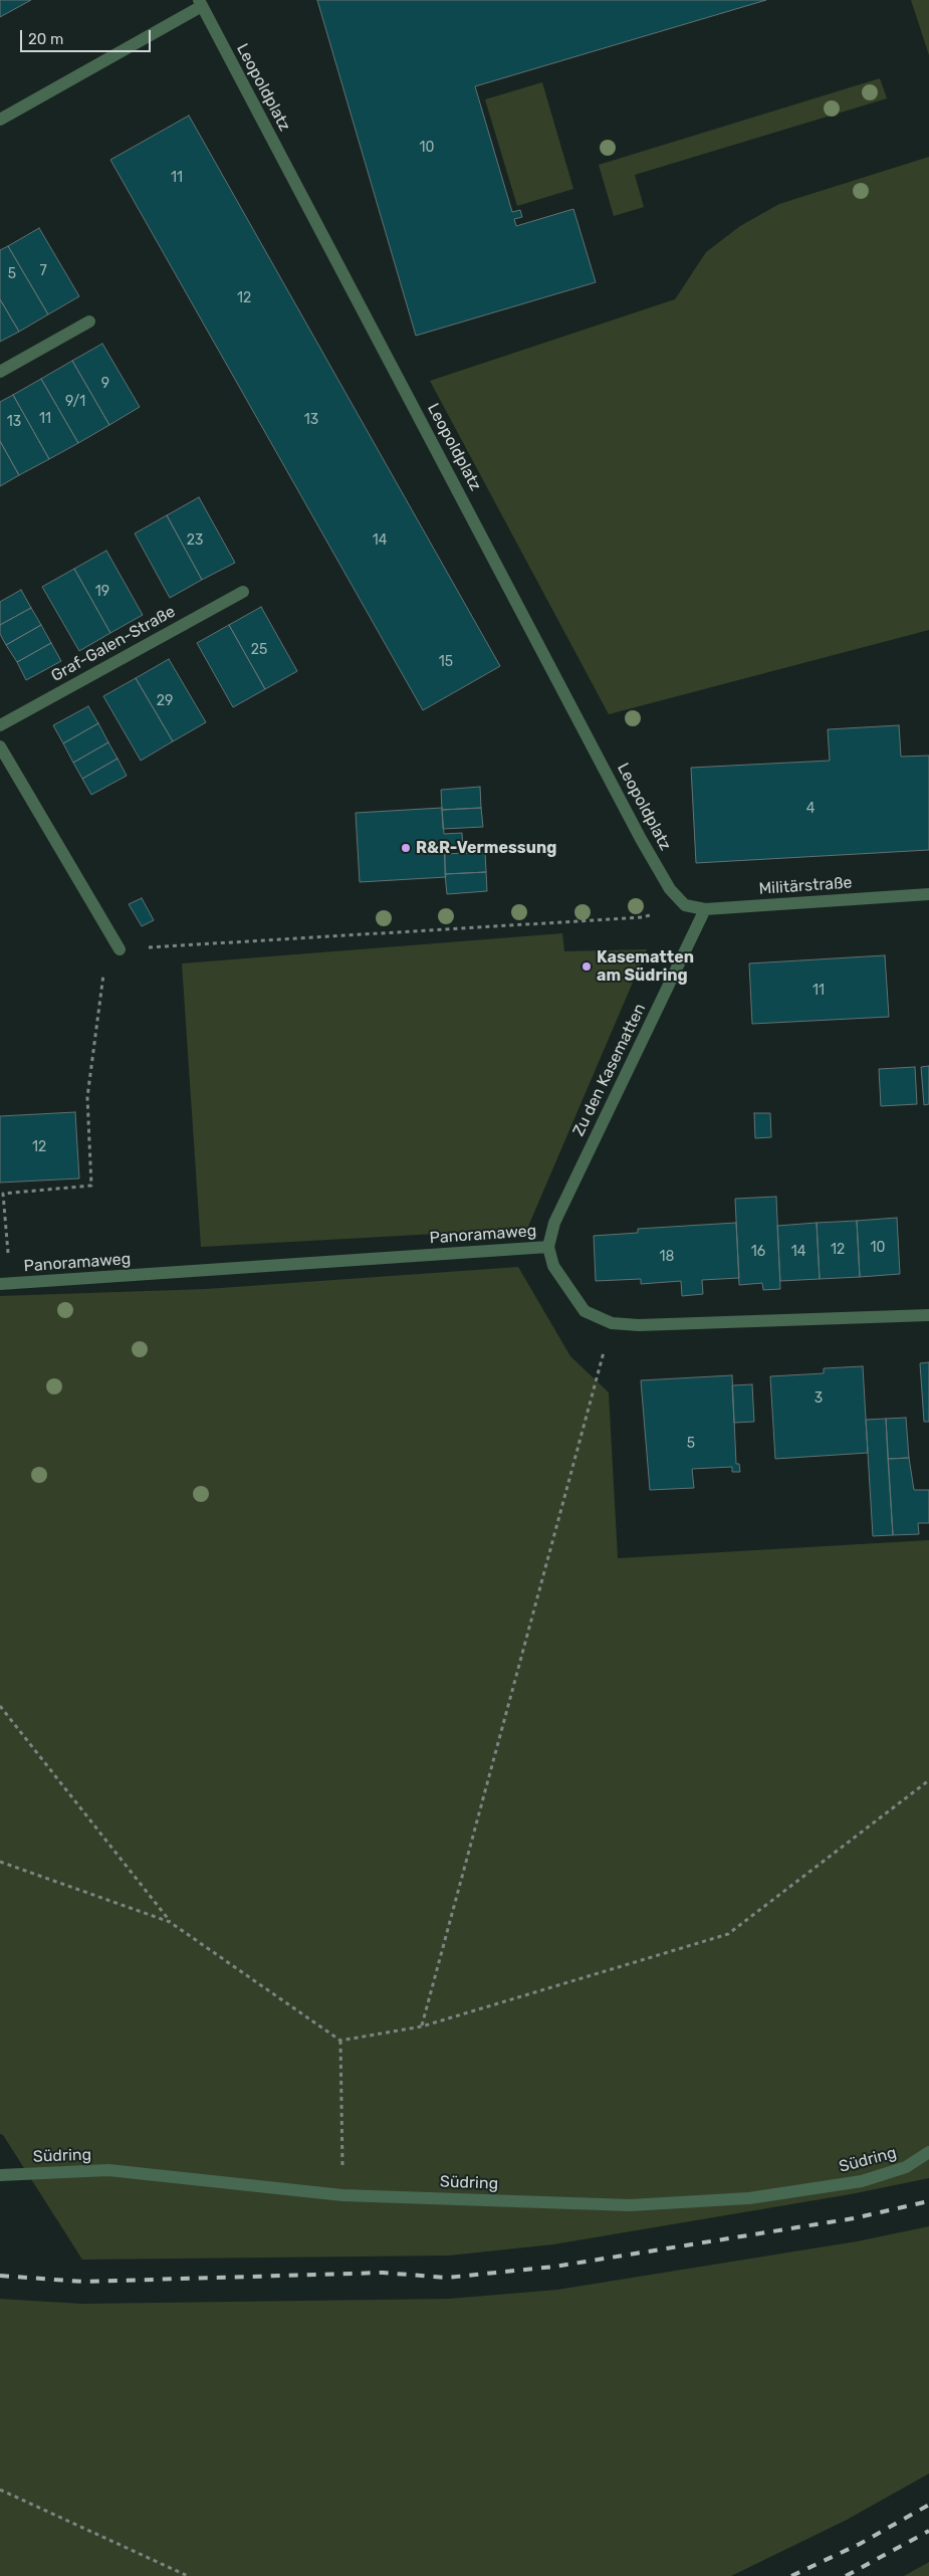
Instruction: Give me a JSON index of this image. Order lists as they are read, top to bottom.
{
  "streets": {
    "street": [
      "Leopoldplatz",
      "Graf-Galen-Straße",
      "Militärstraße",
      "Zu den Kasematten",
      "Panoramaweg",
      "Südring"
    ]
  },
  "crossings": [
    ["Leopoldplatz", "Militärstraße"],
    ["Militärstraße", "Zu den Kasematten"],
    ["Zu den Kasematten", "Panoramaweg"]
  ],
  "places": ["R&R-Vermessung", "Kasematten am Südring"],
  "house_numbers": [
    "10",
    "11",
    "7",
    "5",
    "12",
    "9",
    "9/1",
    "11",
    "13",
    "13",
    "23",
    "14",
    "19",
    "25",
    "15",
    "29",
    "4",
    "11",
    "12",
    "10",
    "12",
    "16",
    "14",
    "18",
    "3",
    "5"
  ],
  "scale_bar": "20 m"
}
